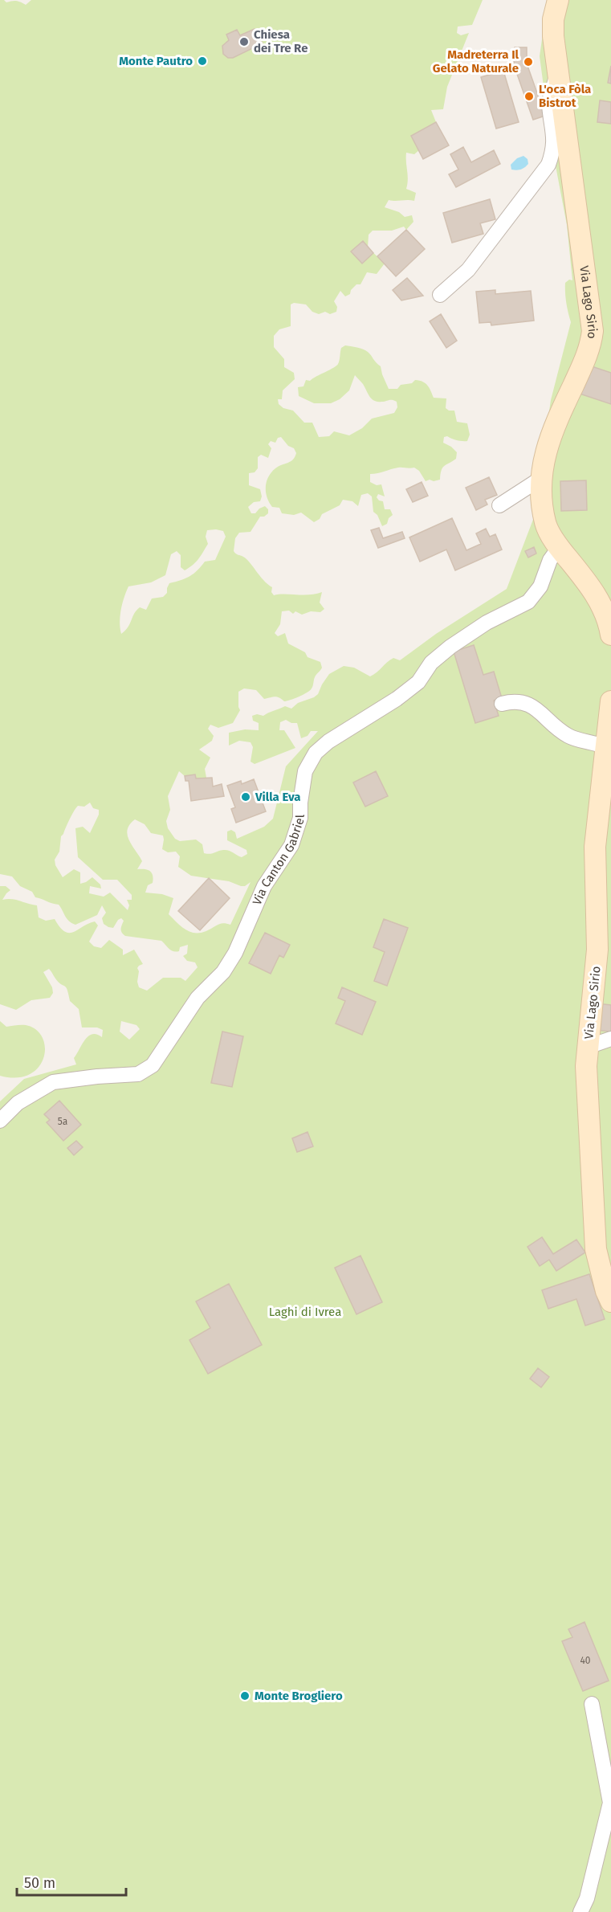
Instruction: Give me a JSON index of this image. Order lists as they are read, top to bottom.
{
  "streets": {
    "main road": ["Via Lago Sirio"],
    "street": ["Via Canton Gabriel"]
  },
  "crossings": [
    ["Via Lago Sirio", "Via Canton Gabriel"]
  ],
  "parks": ["Laghi di Ivrea"],
  "places": [
    "Chiesa dei Tre Re",
    "Monte Pautro",
    "Madreterra Il Gelato Naturale",
    "L'oca Fòla Bistrot",
    "Villa Eva",
    "Monte Brogliero"
  ],
  "house_numbers": ["5a", "40"],
  "scale_bar": "50 m"
}
